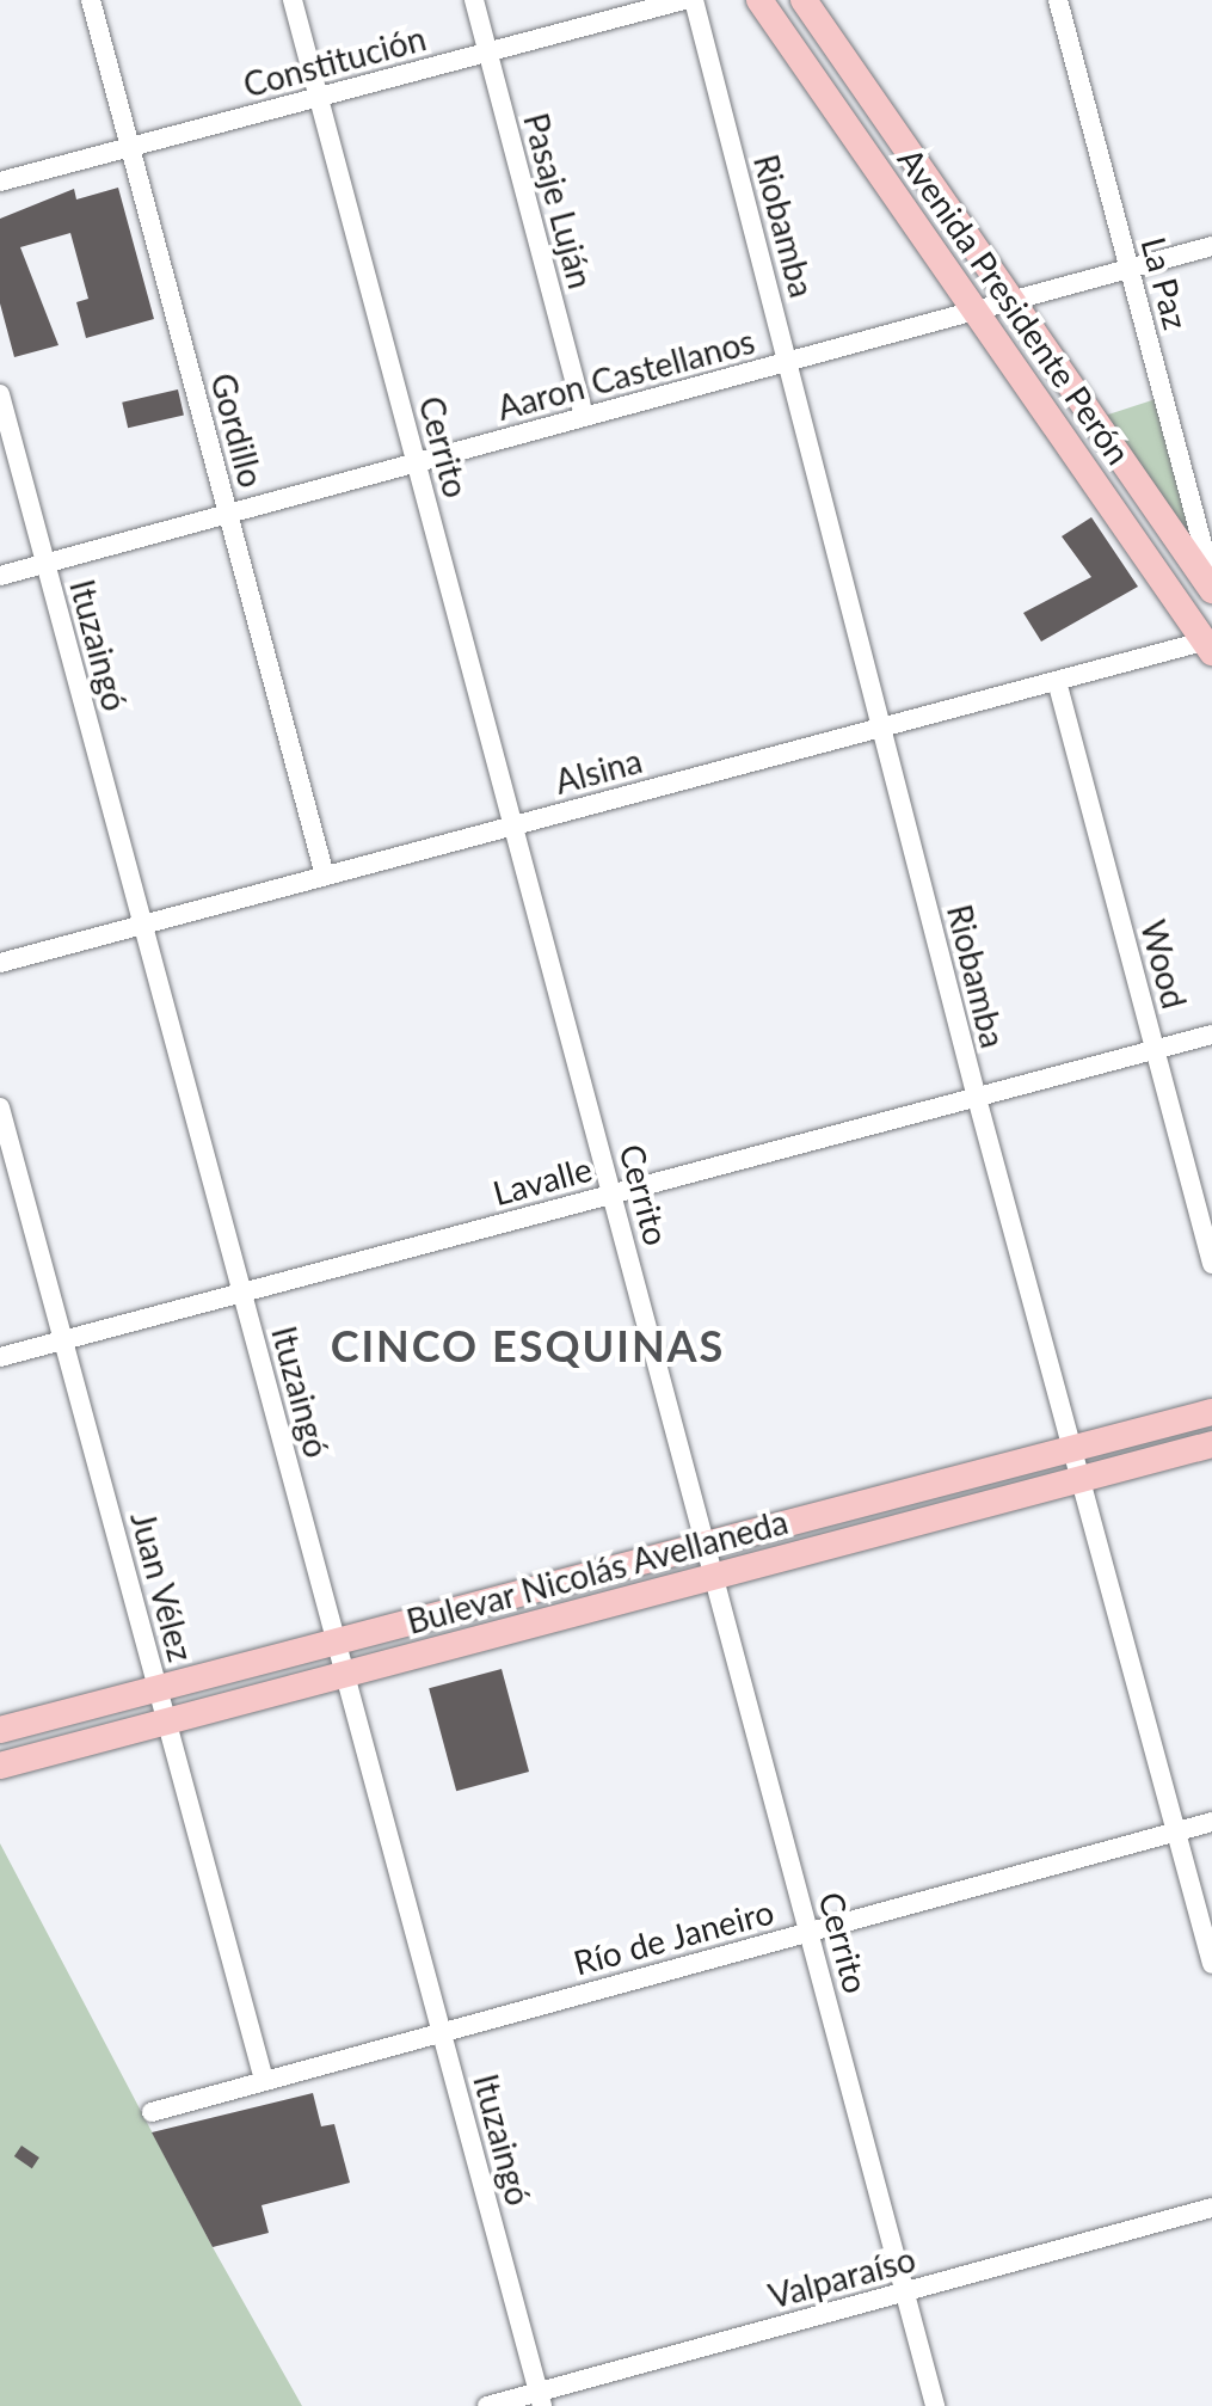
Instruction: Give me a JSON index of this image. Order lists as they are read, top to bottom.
{
  "streets": {
    "main road": ["Avenida Presidente Perón", "Bulevar Nicolás Avellaneda"],
    "street": [
      "Constitución",
      "Pasaje Luján",
      "Riobamba",
      "La Paz",
      "Aaron Castellanos",
      "Gordillo",
      "Cerrito",
      "Ituzaingó",
      "Alsina",
      "Wood",
      "Lavalle",
      "Juan Vélez",
      "Río de Janeiro",
      "Valparaíso"
    ]
  },
  "crossings": [
    ["Constitución", "Pasaje Luján"],
    ["Constitución", "Gordillo"],
    ["Constitución", "Cerrito"],
    ["Pasaje Luján", "Aaron Castellanos"],
    ["Riobamba", "Aaron Castellanos"],
    ["Riobamba", "Alsina"],
    ["Riobamba", "Lavalle"],
    ["Riobamba", "Bulevar Nicolás Avellaneda"],
    ["Riobamba", "Río de Janeiro"],
    ["La Paz", "Avenida Presidente Perón"],
    ["La Paz", "Aaron Castellanos"],
    ["Avenida Presidente Perón", "Aaron Castellanos"],
    ["Avenida Presidente Perón", "Alsina"],
    ["Aaron Castellanos", "Gordillo"],
    ["Aaron Castellanos", "Cerrito"],
    ["Aaron Castellanos", "Ituzaingó"],
    ["Gordillo", "Alsina"],
    ["Cerrito", "Alsina"],
    ["Cerrito", "Lavalle"],
    ["Cerrito", "Bulevar Nicolás Avellaneda"],
    ["Cerrito", "Río de Janeiro"],
    ["Cerrito", "Valparaíso"],
    ["Ituzaingó", "Alsina"],
    ["Ituzaingó", "Lavalle"],
    ["Ituzaingó", "Bulevar Nicolás Avellaneda"],
    ["Ituzaingó", "Río de Janeiro"],
    ["Ituzaingó", "Valparaíso"],
    ["Alsina", "Wood"],
    ["Wood", "Lavalle"],
    ["Lavalle", "Juan Vélez"],
    ["Bulevar Nicolás Avellaneda", "Juan Vélez"],
    ["Juan Vélez", "Río de Janeiro"]
  ],
  "districts": ["CINCO ESQUINAS"]
}
